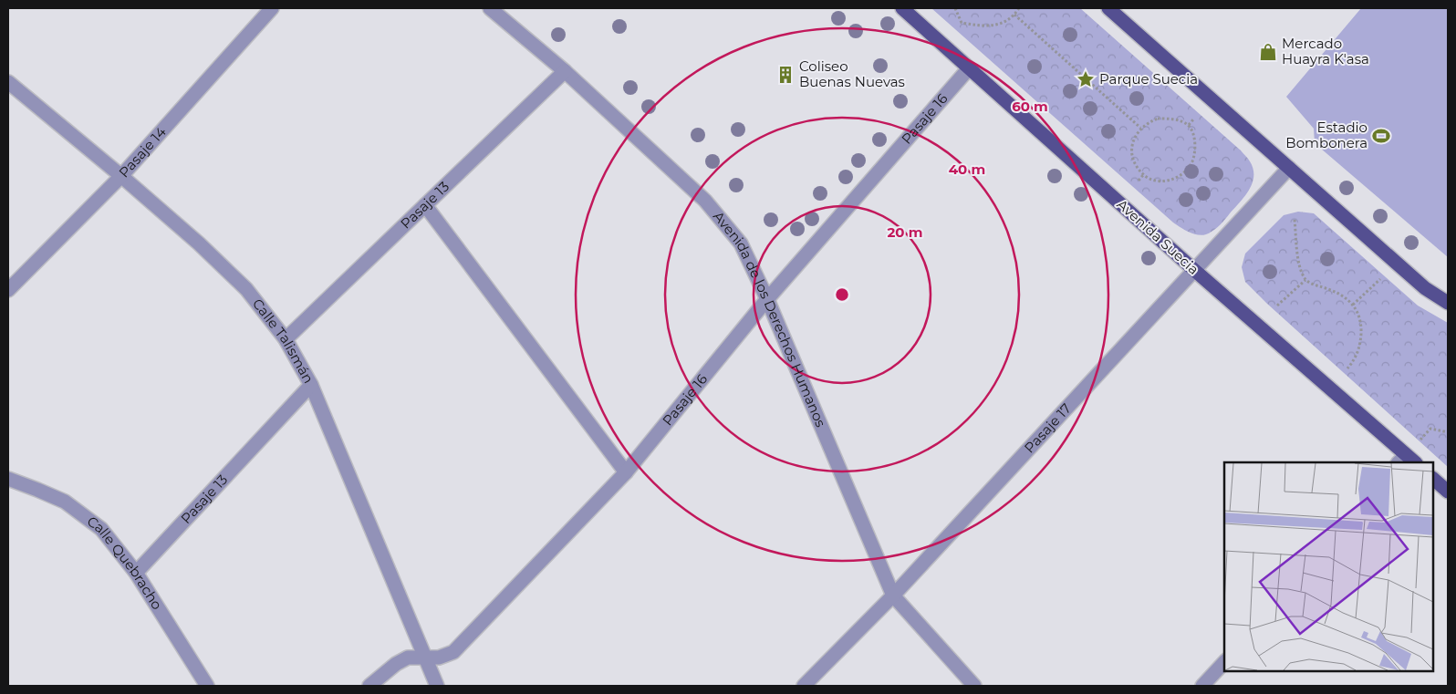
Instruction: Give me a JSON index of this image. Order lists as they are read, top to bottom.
{
  "streets": {
    "main road": ["Avenida Suecia"],
    "street": [
      "Pasaje 16",
      "Pasaje 14",
      "Pasaje 13",
      "Avenida de los Derechos Humanos",
      "Calle Talismán",
      "Pasaje 17",
      "Calle Quebracho"
    ]
  },
  "crossings": [
    ["Pasaje 16", "Avenida Suecia"],
    ["Pasaje 16", "Avenida de los Derechos Humanos"],
    ["Pasaje 16", "Calle Talismán"],
    ["Pasaje 14", "Calle Talismán"],
    ["Pasaje 13", "Avenida de los Derechos Humanos"],
    ["Pasaje 13", "Calle Talismán"],
    ["Pasaje 13", "Calle Quebracho"],
    ["Avenida Suecia", "Pasaje 17"],
    ["Avenida de los Derechos Humanos", "Pasaje 17"]
  ],
  "places": {
    "shop": ["Mercado Huayra K'asa"],
    "building": ["Coliseo Buenas Nuevas"],
    "place": ["Parque Suecia"],
    "sports": ["Estadio Bombonera"]
  },
  "rings": ["60 m", "40 m", "20 m"]
}
